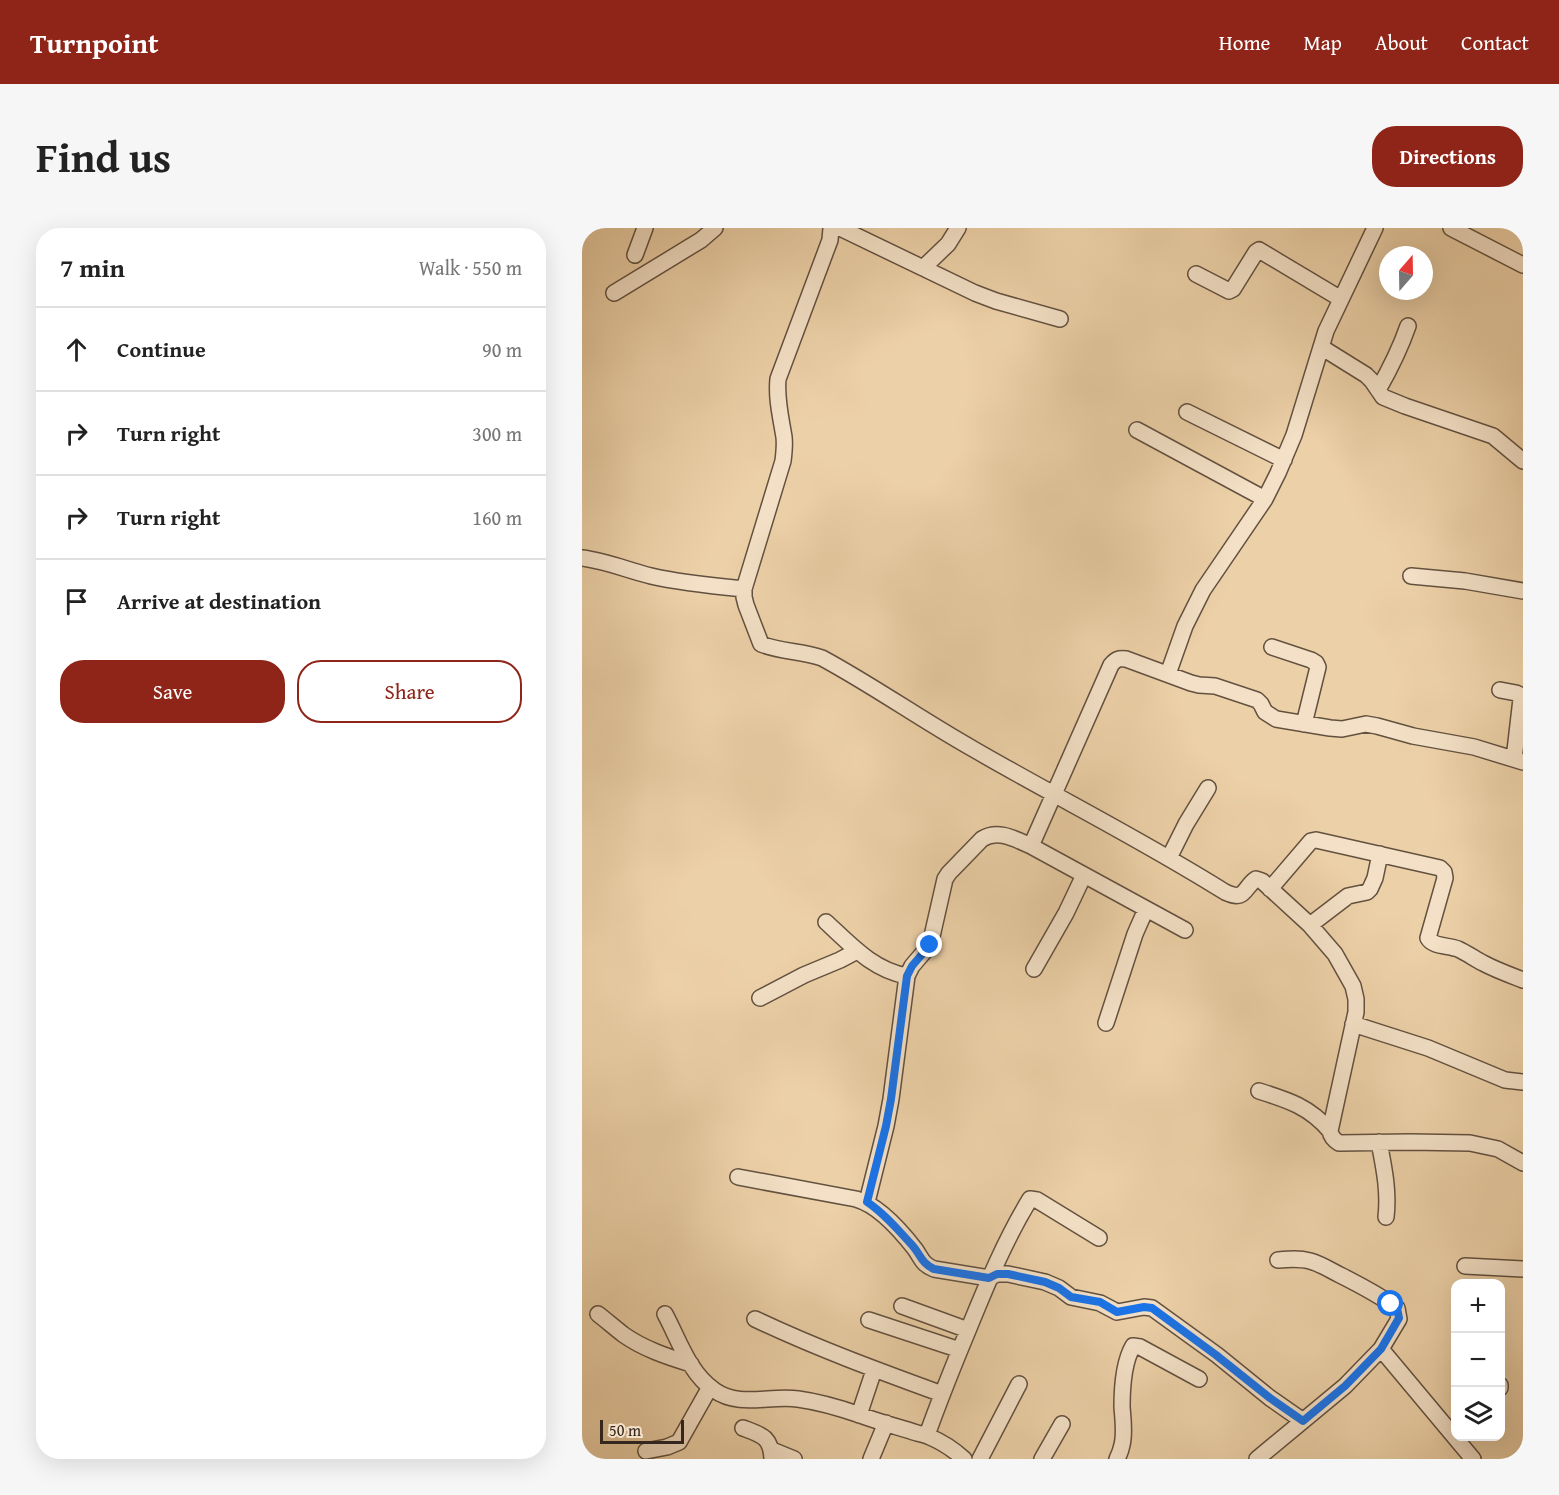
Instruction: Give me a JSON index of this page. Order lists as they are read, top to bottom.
{
  "scale_bar": "50 m",
  "north": "top",
  "page": {
    "header": "Turnpoint",
    "nav": [
      "Home",
      "Map",
      "About",
      "Contact"
    ],
    "title": "Find us",
    "buttons": [
      "Directions",
      ["Save", "Share"]
    ],
    "heading": ["7 min", "Walk · 550 m"],
    "list": [
      ["Continue", "90 m"],
      ["Turn right", "300 m"],
      ["Turn right", "160 m"],
      "Arrive at destination"
    ],
    "map_buttons": ["+", "−"],
    "scale": "50 m"
  }
}
